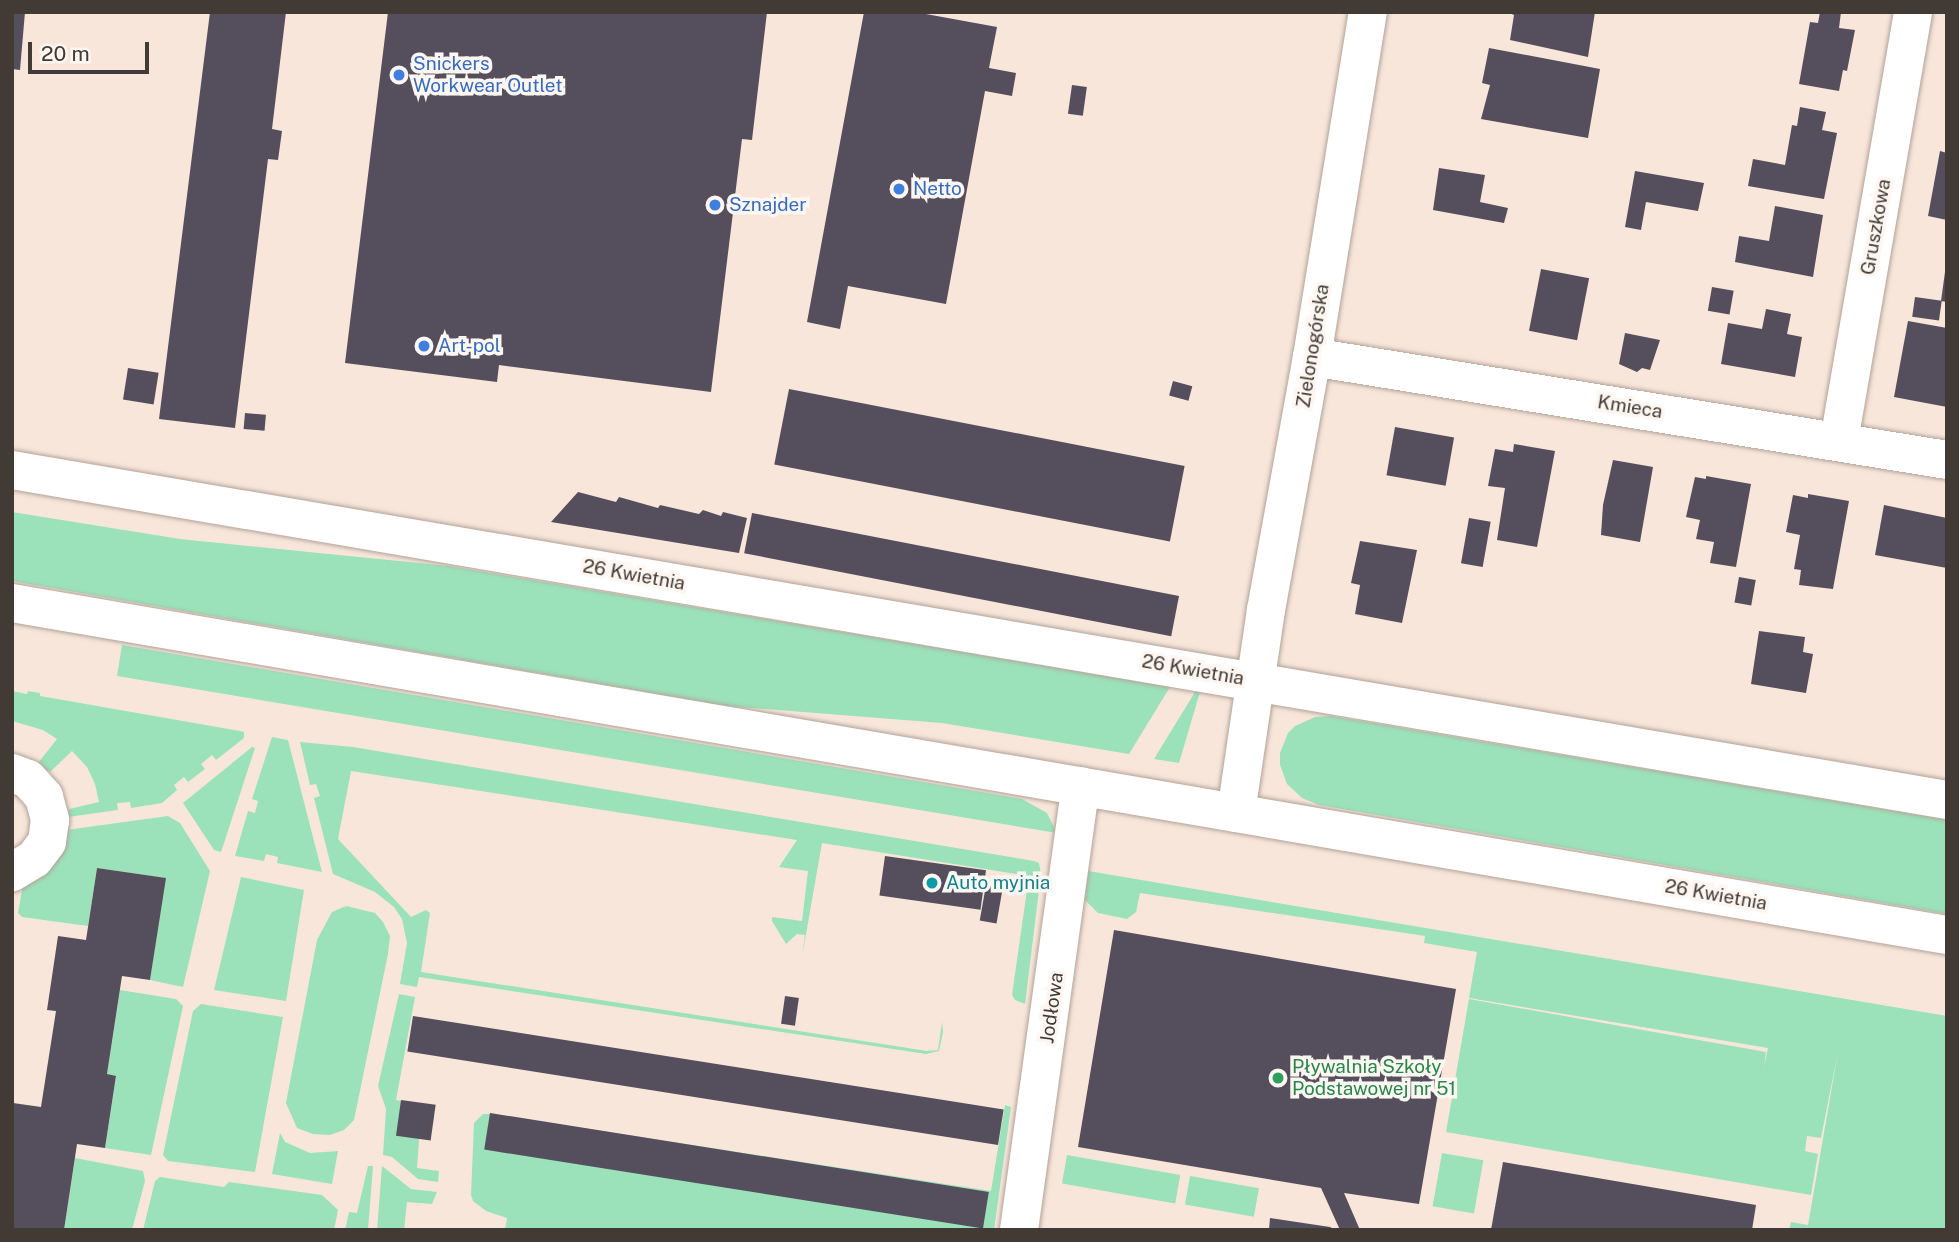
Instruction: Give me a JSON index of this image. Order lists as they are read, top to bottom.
{
  "streets": {
    "street": [
      "Gruszkowa",
      "Zielonogórska",
      "Kmieca",
      "26 Kwietnia",
      "Jodłowa"
    ]
  },
  "crossings": [
    ["Gruszkowa", "Kmieca"],
    ["Zielonogórska", "Kmieca"],
    ["Zielonogórska", "26 Kwietnia"],
    ["26 Kwietnia", "Jodłowa"]
  ],
  "places": [
    "Snickers Workwear Outlet",
    "Netto",
    "Sznajder",
    "Art-pol",
    "Auto myjnia",
    "Pływalnia Szkoły Podstawowej nr 51"
  ],
  "scale_bar": "20 m"
}
